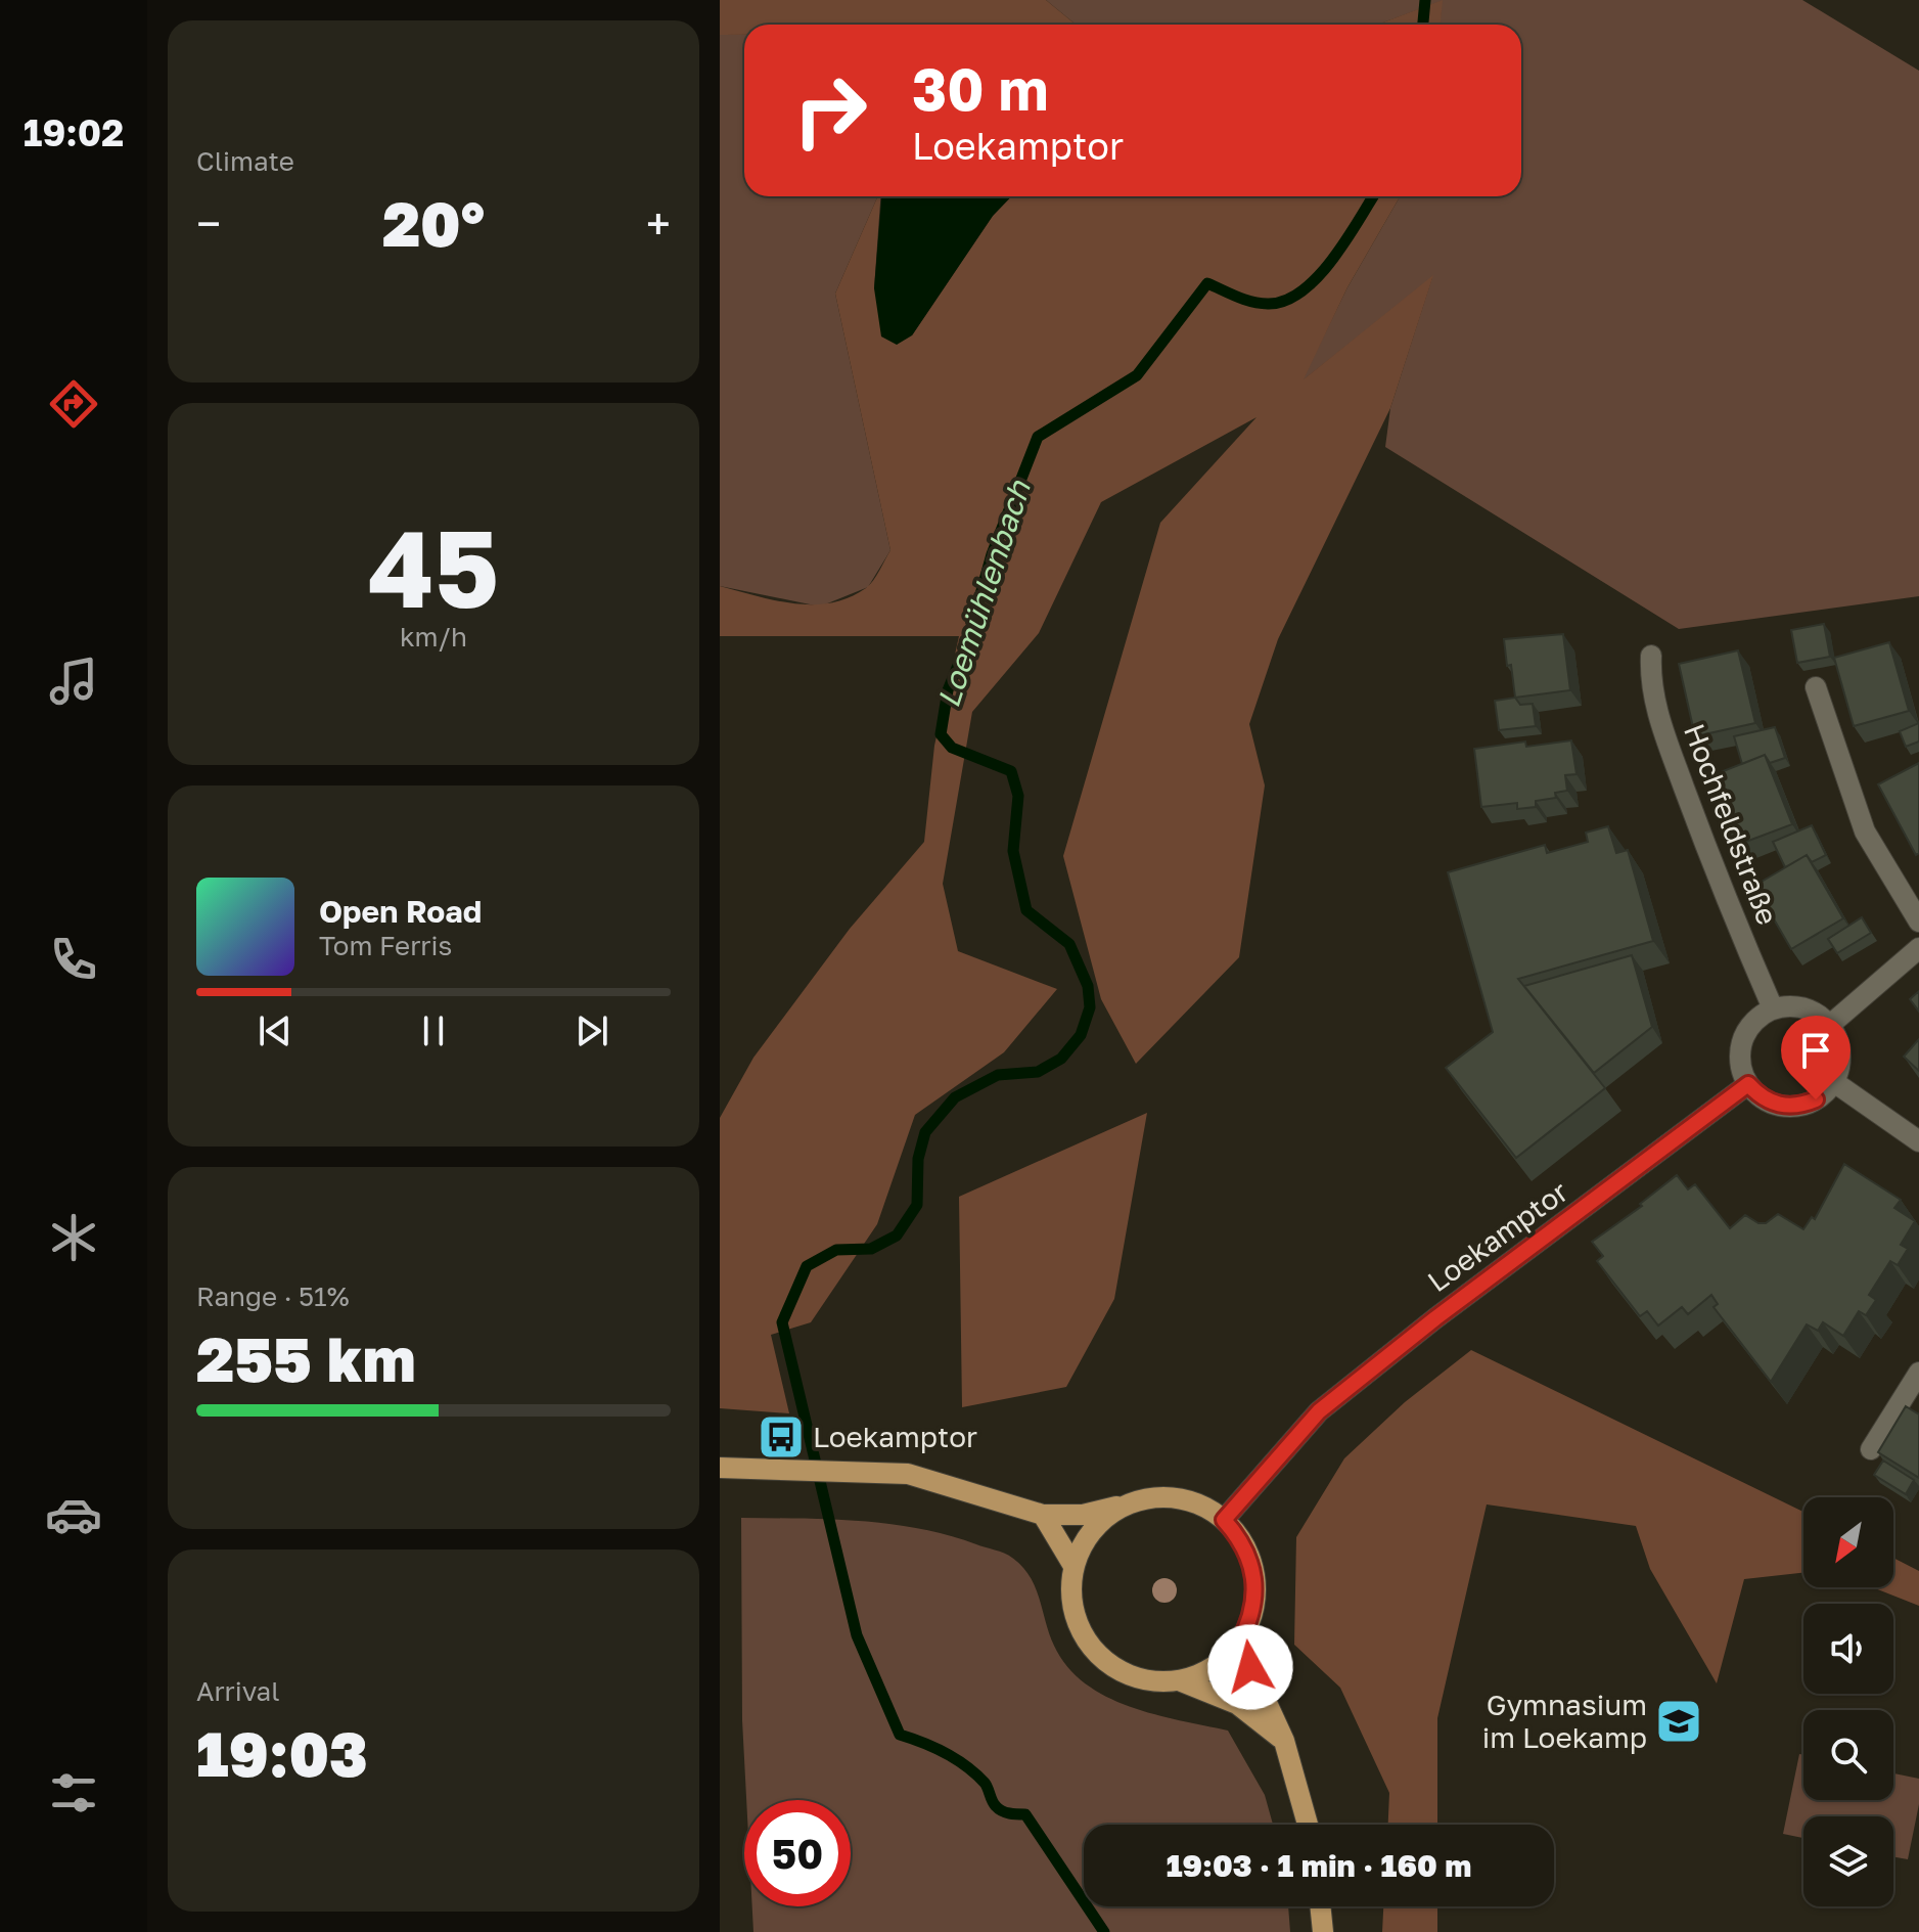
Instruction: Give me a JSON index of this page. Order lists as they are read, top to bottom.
{
  "streets": {
    "street": ["Hochfeldstraße", "Loekamptor"]
  },
  "crossings": [
    ["Hochfeldstraße", "Loekamptor"]
  ],
  "water": ["Loemühlenbach"],
  "places": {
    "bus stop": ["Loekamptor"],
    "school or university": ["Gymnasium im Loekamp"]
  },
  "north": "bottom left",
  "page": {
    "tabs": "19:02",
    "tile": [
      "Climate",
      ["45", "km/h"],
      ["Range · 51%", "255 km"],
      ["Arrival", "19:03"]
    ],
    "turn": ["30 m", "Loekamptor"],
    "heat": ["−", "20°", "+"],
    "song": ["Open Road", "Tom Ferris"],
    "limit": "50",
    "trip": "19:03 · 1 min · 160 m"
  }
}
